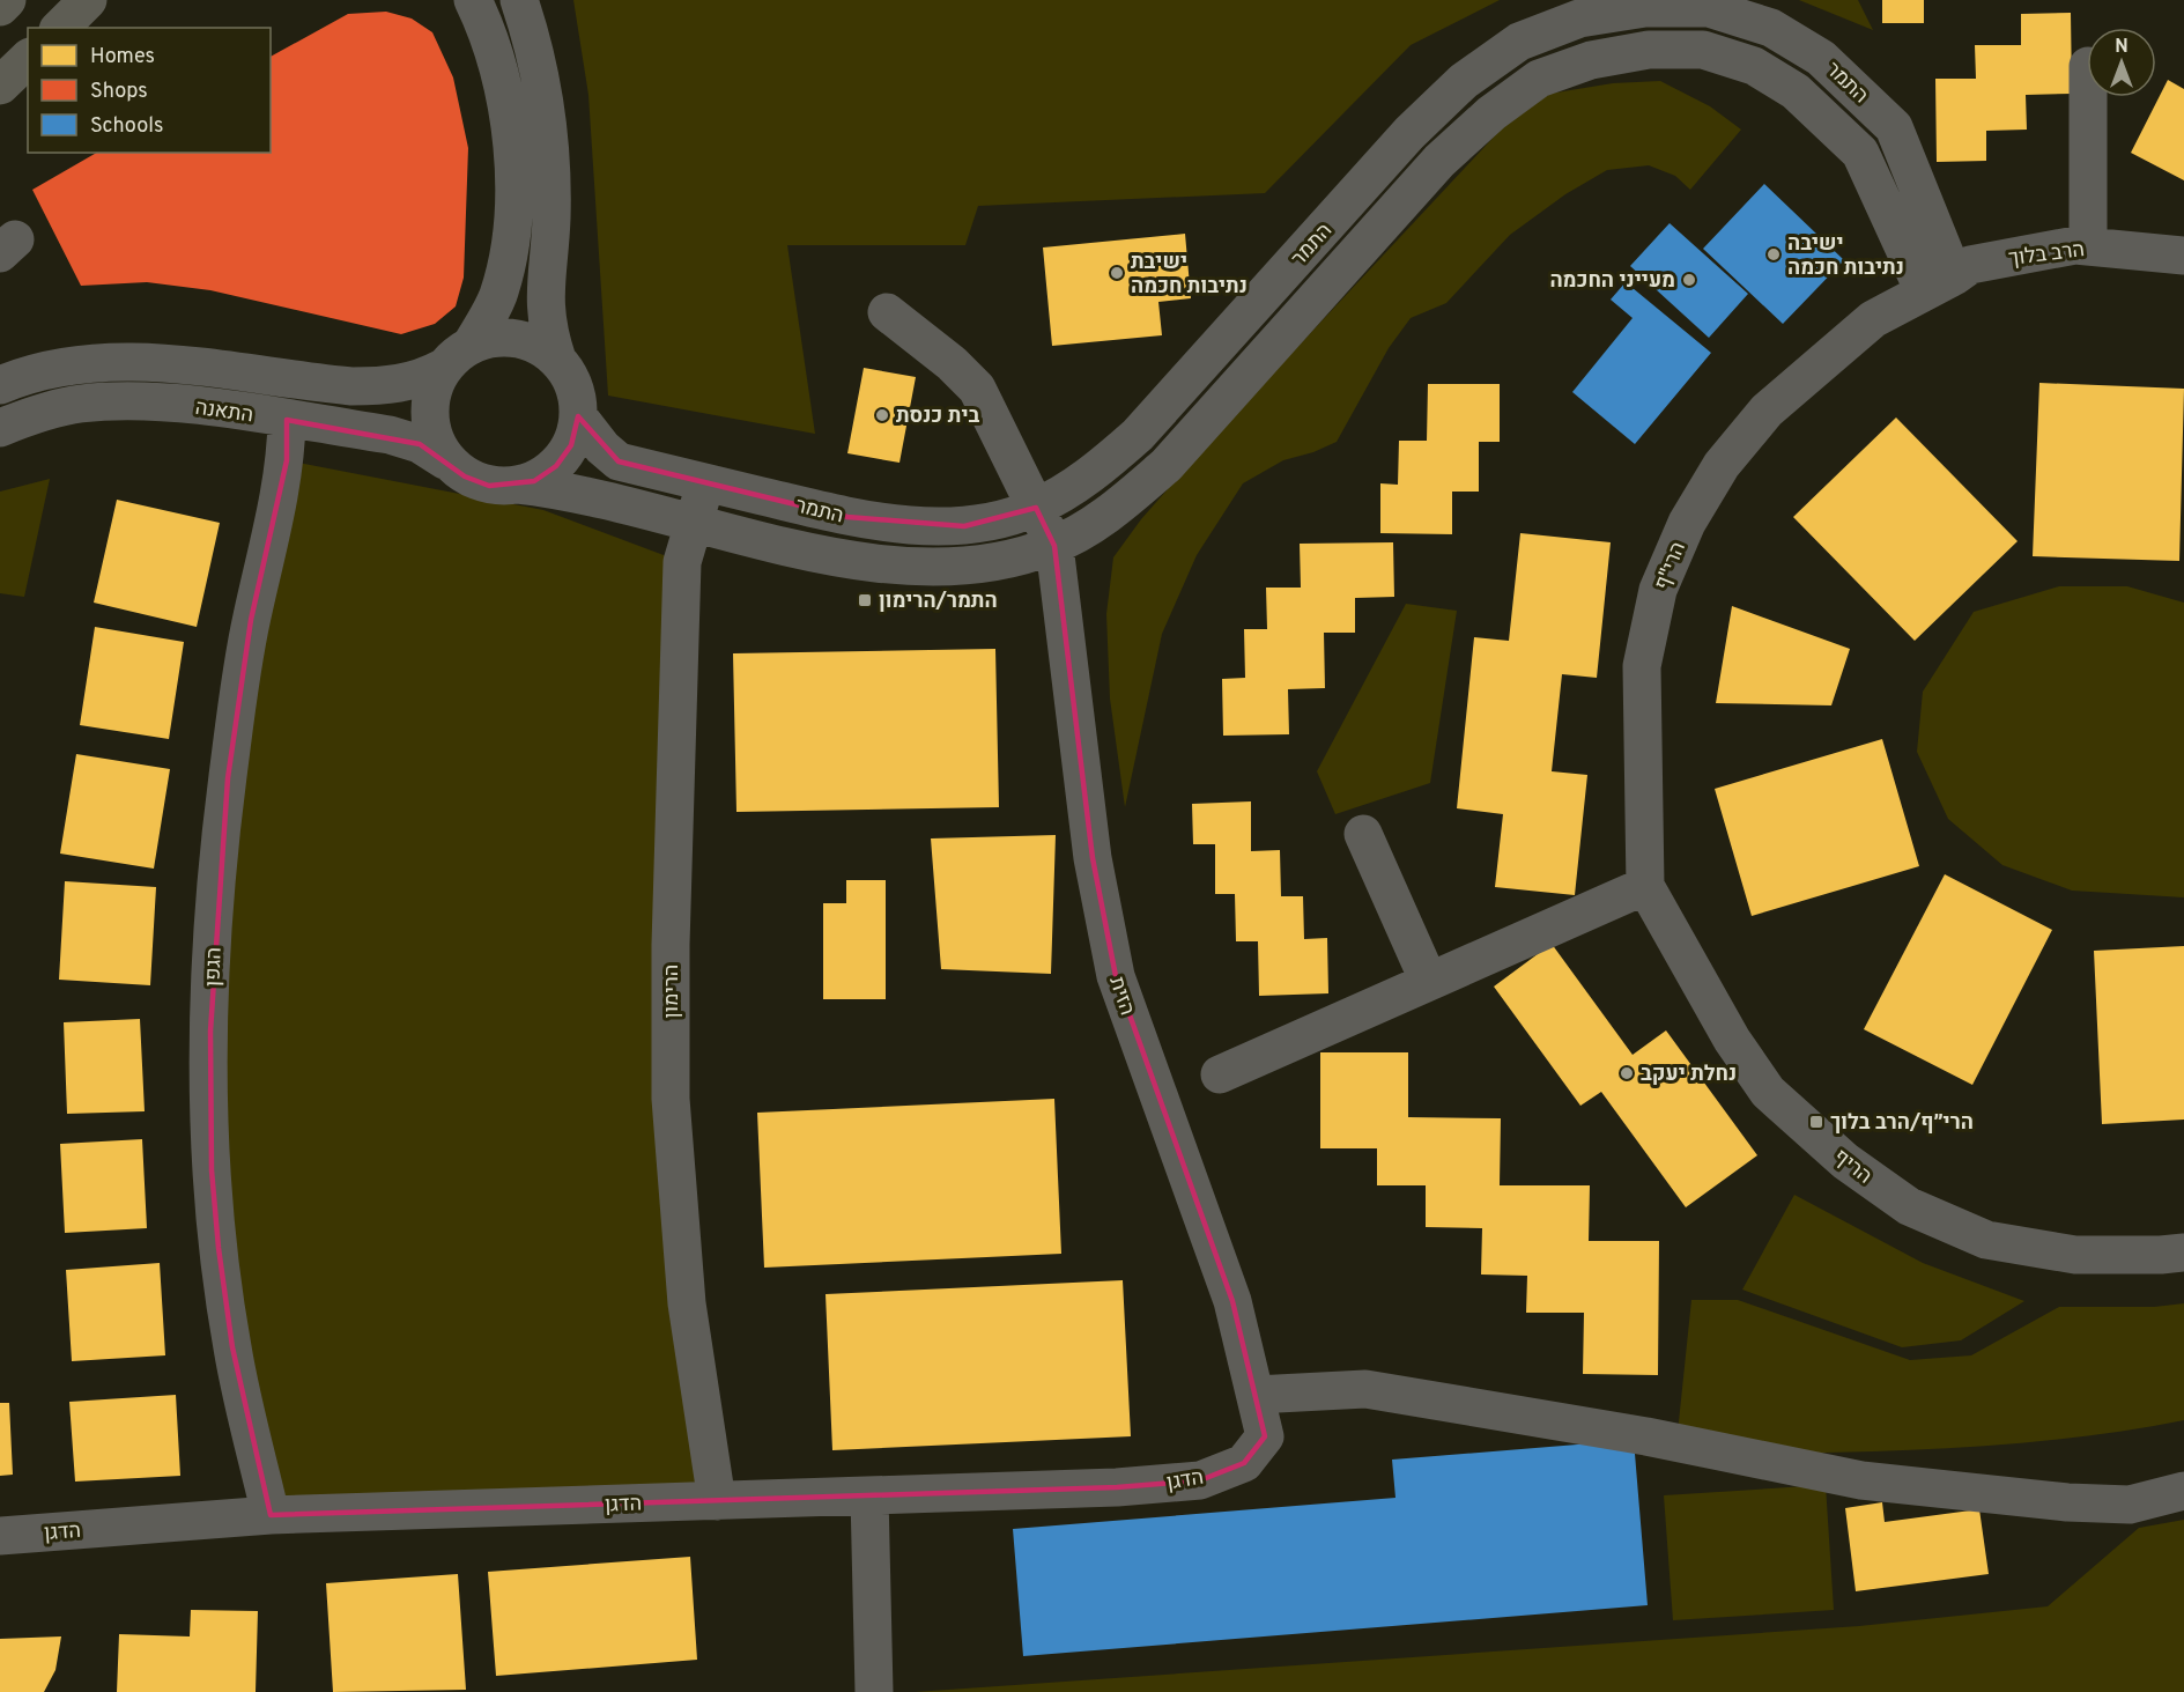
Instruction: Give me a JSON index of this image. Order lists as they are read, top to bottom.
{
  "streets": {
    "street": [
      "התמר",
      "הרב בלוך",
      "התאנה",
      "הרי\"ף",
      "הגפן",
      "הרימון",
      "הזית",
      "הריף",
      "הדגן"
    ]
  },
  "crossings": [
    ["התמר", "הרב בלוך"],
    ["התמר", "התאנה"],
    ["התמר", "הרימון"],
    ["התמר", "הזית"],
    ["הרב בלוך", "הרי\"ף"],
    ["התאנה", "הגפן"],
    ["הרי\"ף", "הריף"],
    ["הגפן", "הדגן"],
    ["הרימון", "הדגן"],
    ["הזית", "הדגן"]
  ],
  "places": {
    "other": [
      "ישיבה נתיבות חכמה",
      "ישיבת נתיבות חכמה",
      "מעייני החכמה",
      "בית כנסת",
      "נחלת יעקב"
    ],
    "transit": ["התמר/הרימון", "הרי״ף/הרב בלוך"]
  },
  "legend": ["Homes", "Shops", "Schools"],
  "north": "top"
}
